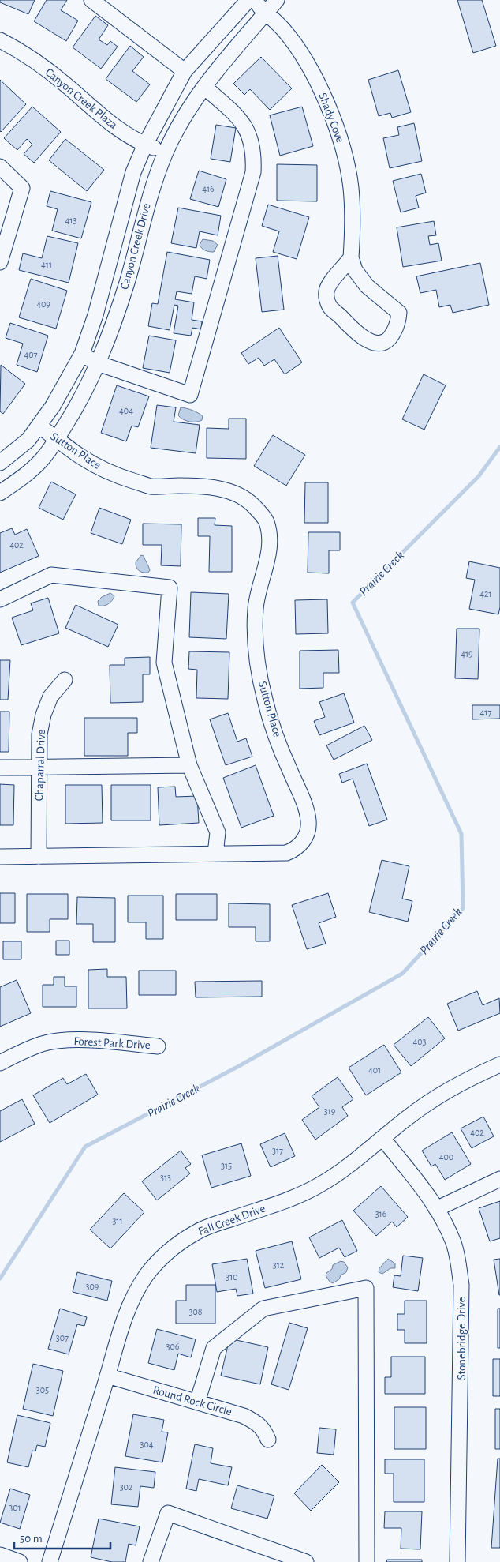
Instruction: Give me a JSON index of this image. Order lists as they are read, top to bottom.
{
  "streets": {
    "street": [
      "Canyon Creek Plaza",
      "Shady Cove",
      "Canyon Creek Drive",
      "Sutton Place",
      "Chaparral Drive",
      "Forest Park Drive",
      "Fall Creek Drive",
      "Stonebridge Drive",
      "Round Rock Circle"
    ]
  },
  "crossings": [
    ["Canyon Creek Plaza", "Canyon Creek Drive"],
    ["Shady Cove", "Canyon Creek Drive"],
    ["Canyon Creek Drive", "Sutton Place"],
    ["Sutton Place", "Chaparral Drive"],
    ["Fall Creek Drive", "Stonebridge Drive"],
    ["Fall Creek Drive", "Round Rock Circle"]
  ],
  "water": ["Prairie Creek"],
  "house_numbers": [
    "416",
    "413",
    "411",
    "409",
    "407",
    "404",
    "402",
    "421",
    "419",
    "417",
    "403",
    "401",
    "319",
    "402",
    "317",
    "400",
    "315",
    "313",
    "316",
    "311",
    "312",
    "310",
    "309",
    "308",
    "307",
    "306",
    "305",
    "304",
    "302",
    "301"
  ],
  "scale_bar": "50 m"
}
